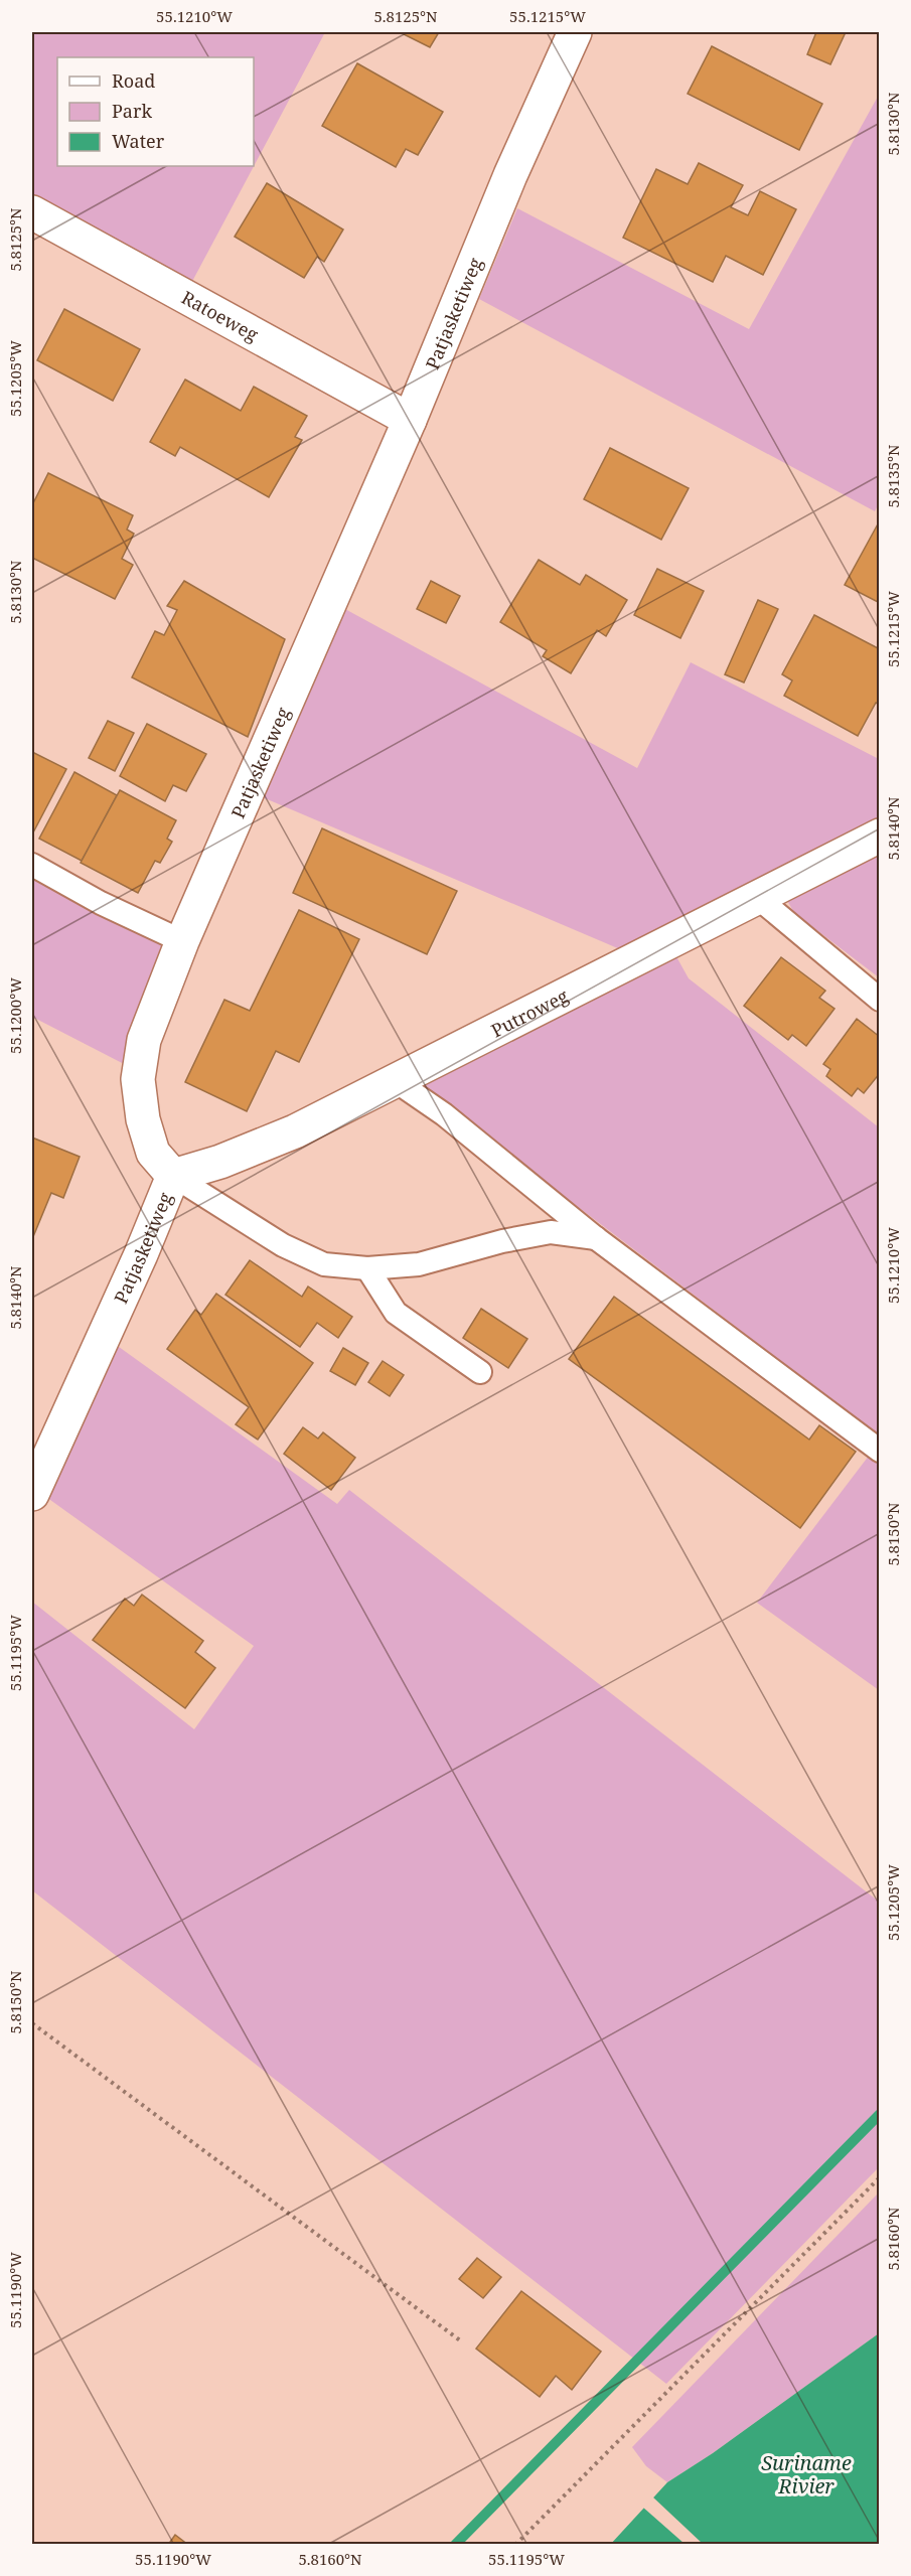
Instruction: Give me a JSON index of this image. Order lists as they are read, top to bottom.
{
  "streets": {
    "street": ["Patjasketiweg", "Ratoeweg", "Putroweg"]
  },
  "crossings": [
    ["Patjasketiweg", "Ratoeweg"],
    ["Patjasketiweg", "Putroweg"]
  ],
  "water": ["Suriname Rivier"],
  "legend": ["Road", "Park", "Water"],
  "coordinates": [
    "55.1210°W",
    "5.8125°N",
    "55.1215°W",
    "5.8130°N",
    "55.1205°W",
    "5.8135°N",
    "5.8140°N",
    "55.1200°W",
    "5.8150°N",
    "55.1195°W",
    "5.8160°N",
    "55.1190°W"
  ]
}
